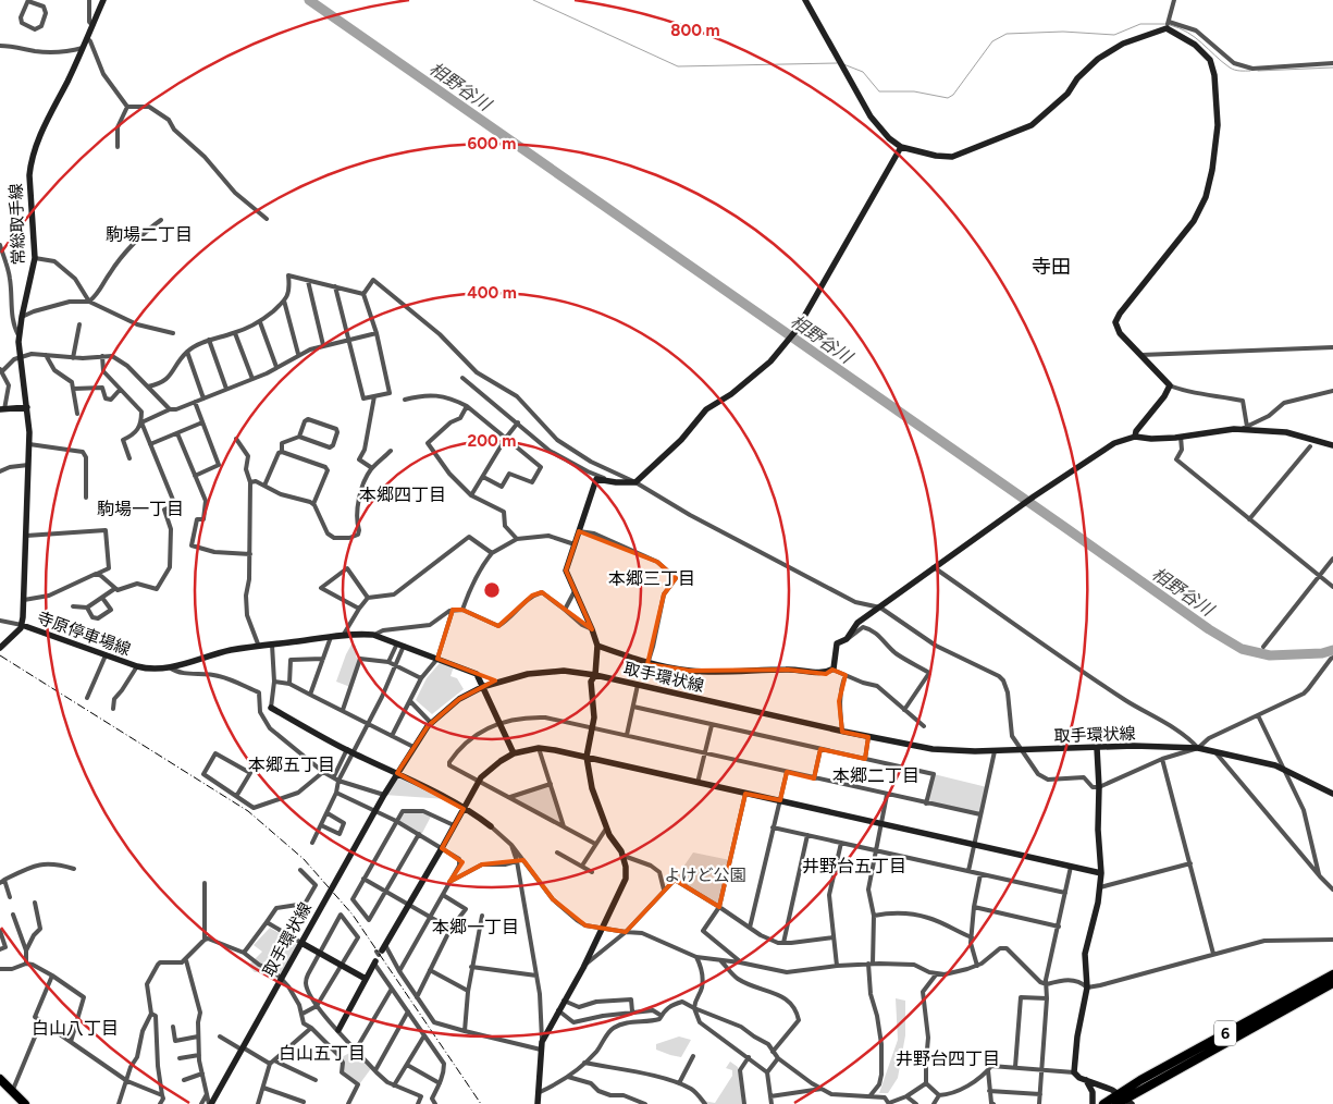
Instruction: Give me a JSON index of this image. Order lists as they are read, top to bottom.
{
  "streets": {
    "highway": ["6"],
    "street": ["常総取手線", "寺原停車場線", "取手環状線"]
  },
  "crossings": [
    ["常総取手線", "寺原停車場線"]
  ],
  "districts": [
    "駒場二丁目",
    "寺田",
    "本郷四丁目",
    "駒場一丁目",
    "本郷三丁目",
    "本郷五丁目",
    "本郷二丁目",
    "井野台五丁目",
    "本郷一丁目",
    "白山八丁目",
    "白山五丁目",
    "井野台四丁目"
  ],
  "water": ["相野谷川"],
  "parks": ["よけど公園"],
  "rings": [
    "800 m",
    "600 m",
    "400 m",
    "200 m"
  ]
}
